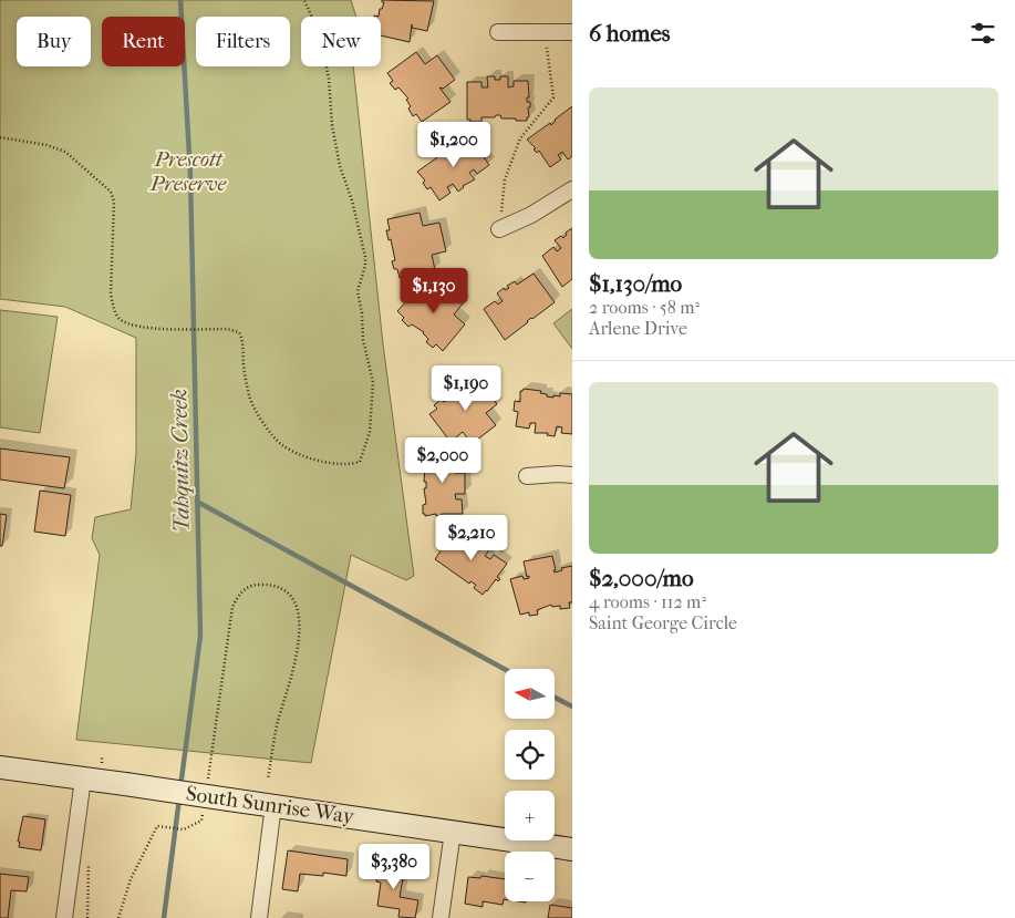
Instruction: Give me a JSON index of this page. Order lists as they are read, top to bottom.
{
  "streets": {
    "main road": ["South Sunrise Way"]
  },
  "water": ["Tahquitz Creek"],
  "parks": ["Prescott Preserve"],
  "north": "left",
  "page": {
    "heading": "6 homes",
    "chip": [
      "Buy",
      "Rent",
      "Filters",
      "New"
    ],
    "list": [
      {
        "name": "$1,130/mo",
        "note": "2 rooms · 58 m² · Arlene Drive"
      },
      {
        "name": "$2,000/mo",
        "note": "4 rooms · 112 m² · Saint George Circle"
      }
    ],
    "price": [
      "$1,200",
      "$1,130",
      "$1,190",
      "$2,000",
      "$2,210",
      "$3,380"
    ],
    "map_buttons": ["+", "−"]
  }
}
